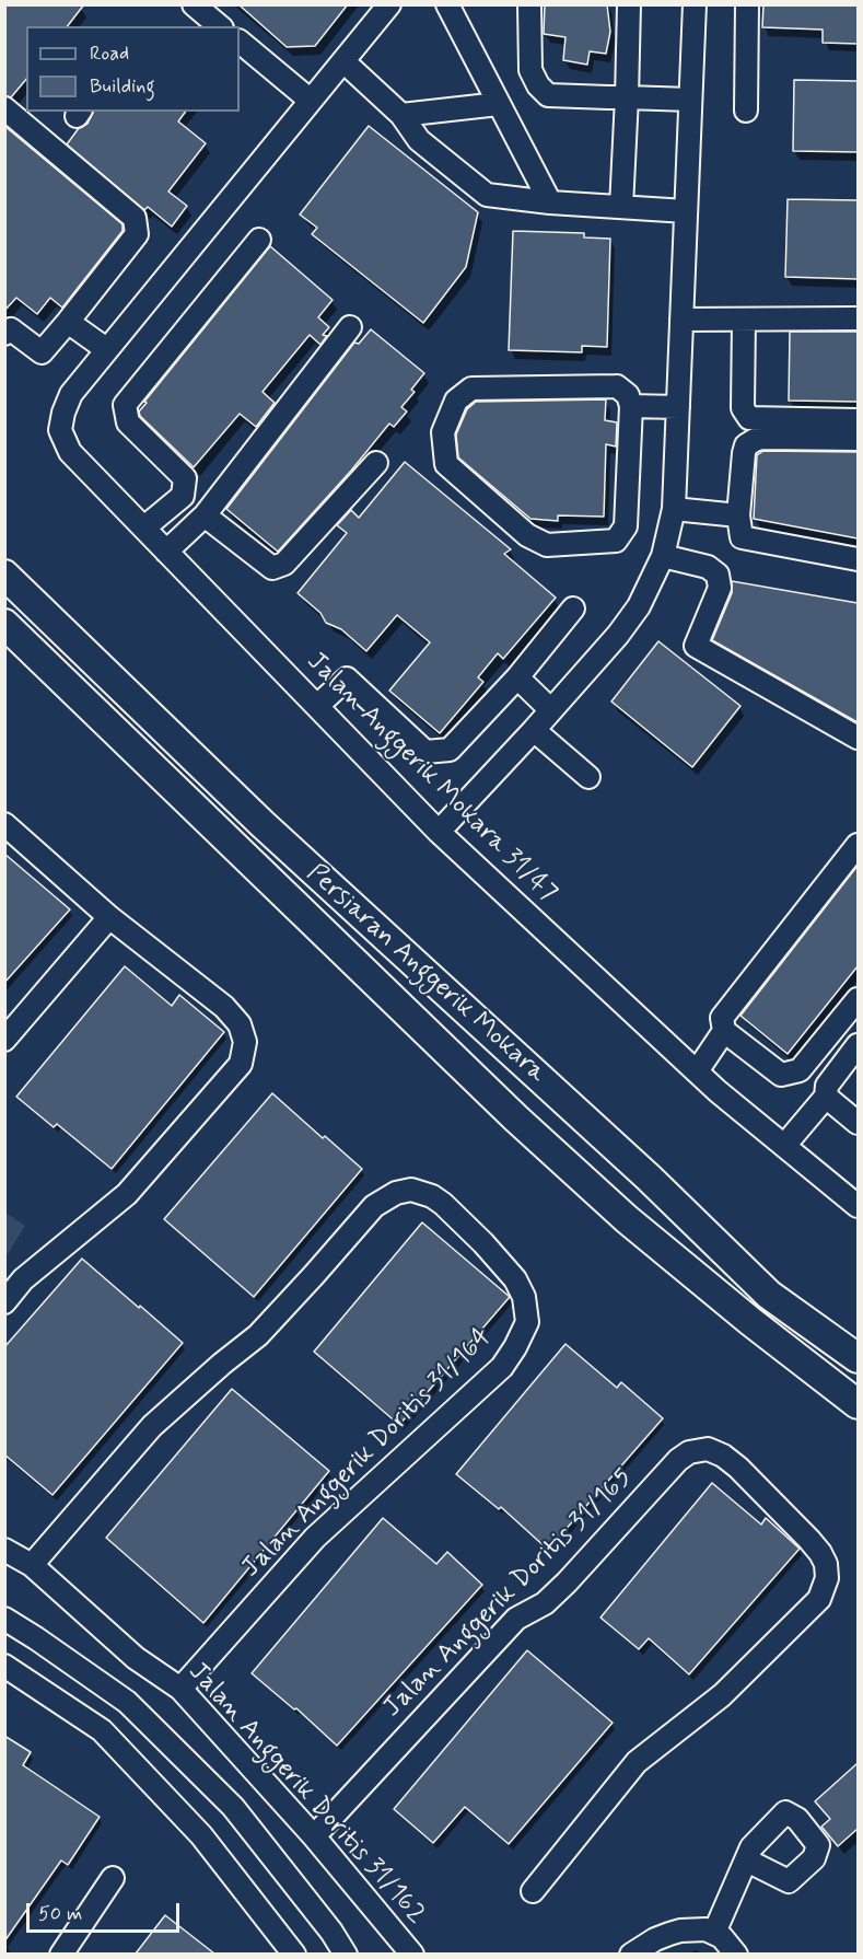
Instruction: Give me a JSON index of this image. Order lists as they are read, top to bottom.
{
  "streets": {
    "main road": ["Persiaran Anggerik Mokara"],
    "street": [
      "Jalan Anggerik Mokara 31/47",
      "Jalan Anggerik Doritis 31/164",
      "Jalan Anggerik Doritis 31/165",
      "Jalan Anggerik Doritis 31/162"
    ]
  },
  "crossings": [
    ["Jalan Anggerik Doritis 31/164", "Jalan Anggerik Doritis 31/162"],
    ["Jalan Anggerik Doritis 31/165", "Jalan Anggerik Doritis 31/162"]
  ],
  "legend": ["Road", "Building"],
  "scale_bar": "50 m"
}
